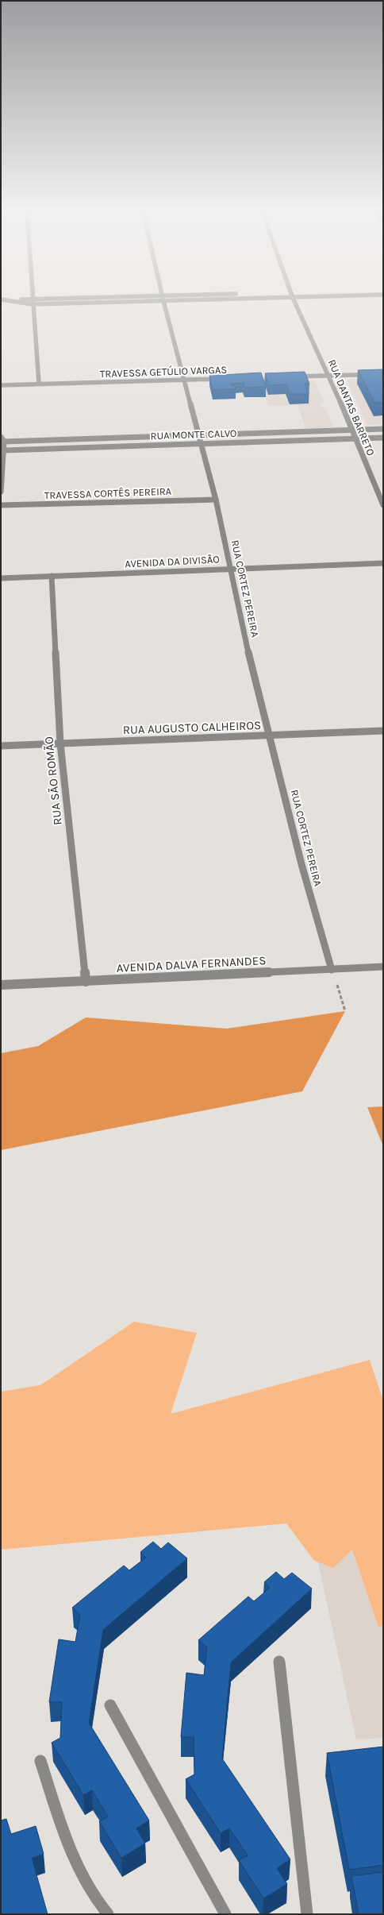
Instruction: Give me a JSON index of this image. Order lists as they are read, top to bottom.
{
  "streets": {
    "street": [
      "TRAVESSA GETÚLIO VARGAS",
      "RUA DANTAS BARRETO",
      "RUA MONTE CALVO",
      "TRAVESSA CORTÊS PEREIRA",
      "AVENIDA DA DIVISÃO",
      "RUA CORTEZ PEREIRA",
      "RUA AUGUSTO CALHEIROS",
      "RUA SÃO ROMÃO",
      "AVENIDA DALVA FERNANDES"
    ]
  },
  "crossings": [
    ["TRAVESSA GETÚLIO VARGAS", "RUA CORTEZ PEREIRA"],
    ["RUA DANTAS BARRETO", "RUA MONTE CALVO"],
    ["RUA MONTE CALVO", "RUA CORTEZ PEREIRA"],
    ["TRAVESSA CORTÊS PEREIRA", "RUA CORTEZ PEREIRA"],
    ["AVENIDA DA DIVISÃO", "RUA CORTEZ PEREIRA"],
    ["AVENIDA DA DIVISÃO", "RUA SÃO ROMÃO"],
    ["RUA CORTEZ PEREIRA", "RUA AUGUSTO CALHEIROS"],
    ["RUA CORTEZ PEREIRA", "AVENIDA DALVA FERNANDES"],
    ["RUA AUGUSTO CALHEIROS", "RUA SÃO ROMÃO"],
    ["RUA SÃO ROMÃO", "AVENIDA DALVA FERNANDES"]
  ]
}
